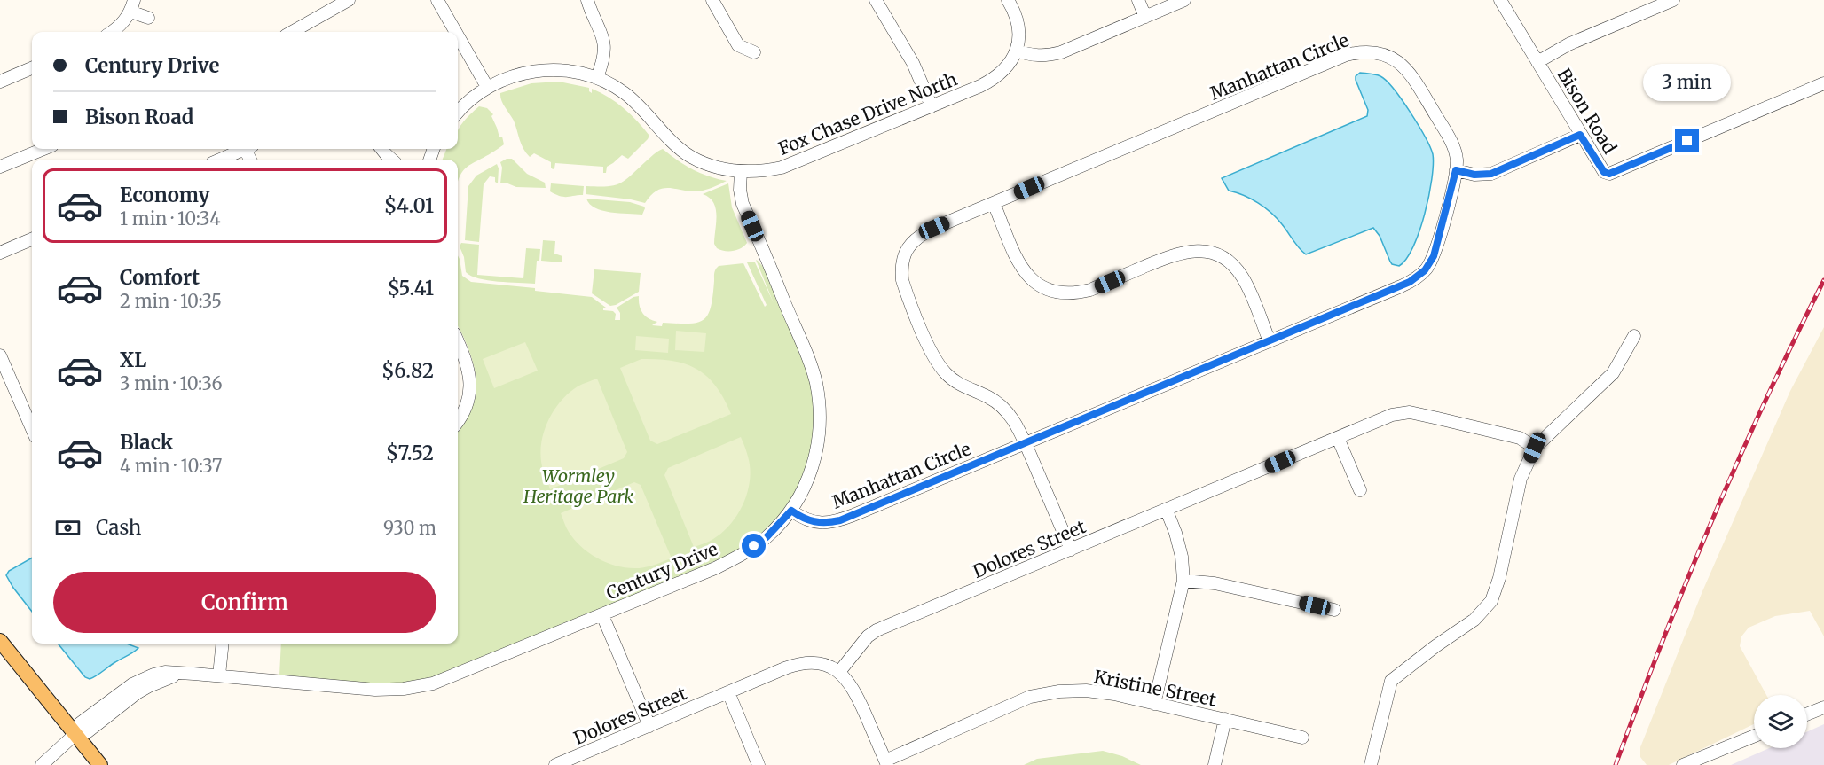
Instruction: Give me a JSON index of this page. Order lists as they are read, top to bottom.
{
  "streets": {
    "street": [
      "Manhattan Circle",
      "Bison Road",
      "Fox Chase Drive North",
      "Dolores Street",
      "Century Drive",
      "Kristine Street"
    ]
  },
  "crossings": [
    ["Manhattan Circle", "Century Drive"],
    ["Fox Chase Drive North", "Century Drive"]
  ],
  "parks": ["Wormley Heritage Park"],
  "page": {
    "banner": ["Century Drive", "Bison Road"],
    "bubble": "3 min",
    "list": [
      {
        "name": "Economy",
        "note": "1 min · 10:34",
        "value": "$4.01"
      },
      {
        "name": "Comfort",
        "note": "2 min · 10:35",
        "value": "$5.41"
      },
      {
        "name": "XL",
        "note": "3 min · 10:36",
        "value": "$6.82"
      },
      {
        "name": "Black",
        "note": "4 min · 10:37",
        "value": "$7.52"
      }
    ],
    "pay": ["Cash", "930 m"],
    "buttons": "Confirm"
  }
}
